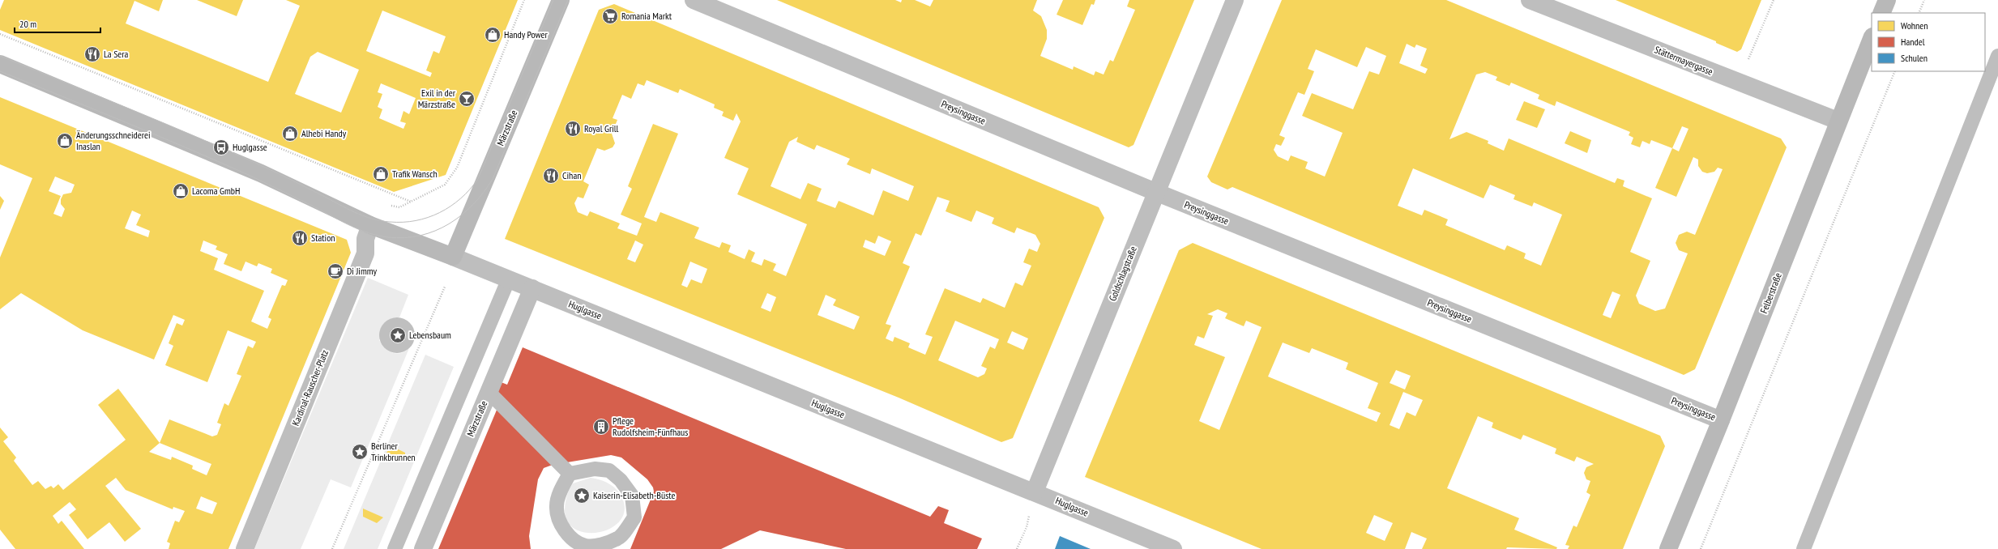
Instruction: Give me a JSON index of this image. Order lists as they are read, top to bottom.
{
  "streets": {
    "street": [
      "Stättermayergasse",
      "Preysinggasse",
      "Märzstraße",
      "Goldschlagstraße",
      "Felberstraße",
      "Huglgasse",
      "Kardinal-Rauscher-Platz"
    ]
  },
  "crossings": [
    ["Stättermayergasse", "Felberstraße"],
    ["Preysinggasse", "Goldschlagstraße"],
    ["Preysinggasse", "Felberstraße"],
    ["Märzstraße", "Huglgasse"],
    ["Goldschlagstraße", "Huglgasse"],
    ["Huglgasse", "Kardinal-Rauscher-Platz"]
  ],
  "places": {
    "supermarket": ["Romania Markt"],
    "shop": [
      "Handy Power",
      "Alhebi Handy",
      "Änderungsschneiderei Inaslan",
      "Trafik Wansch",
      "Lacoma GmbH"
    ],
    "restaurant": [
      "La Sera",
      "Royal Grill",
      "Cihan",
      "Station"
    ],
    "bar": ["Exil in der Märzstraße"],
    "bus stop": ["Huglgasse"],
    "cafe": ["Di Jimmy"],
    "place": ["Lebensbaum", "Berliner Trinkbrunnen", "Kaiserin-Elisabeth-Büste"],
    "building": ["Pflege Rudolfsheim-Fünfhaus"]
  },
  "legend": ["Wohnen", "Handel", "Schulen"],
  "scale_bar": "20 m"
}
